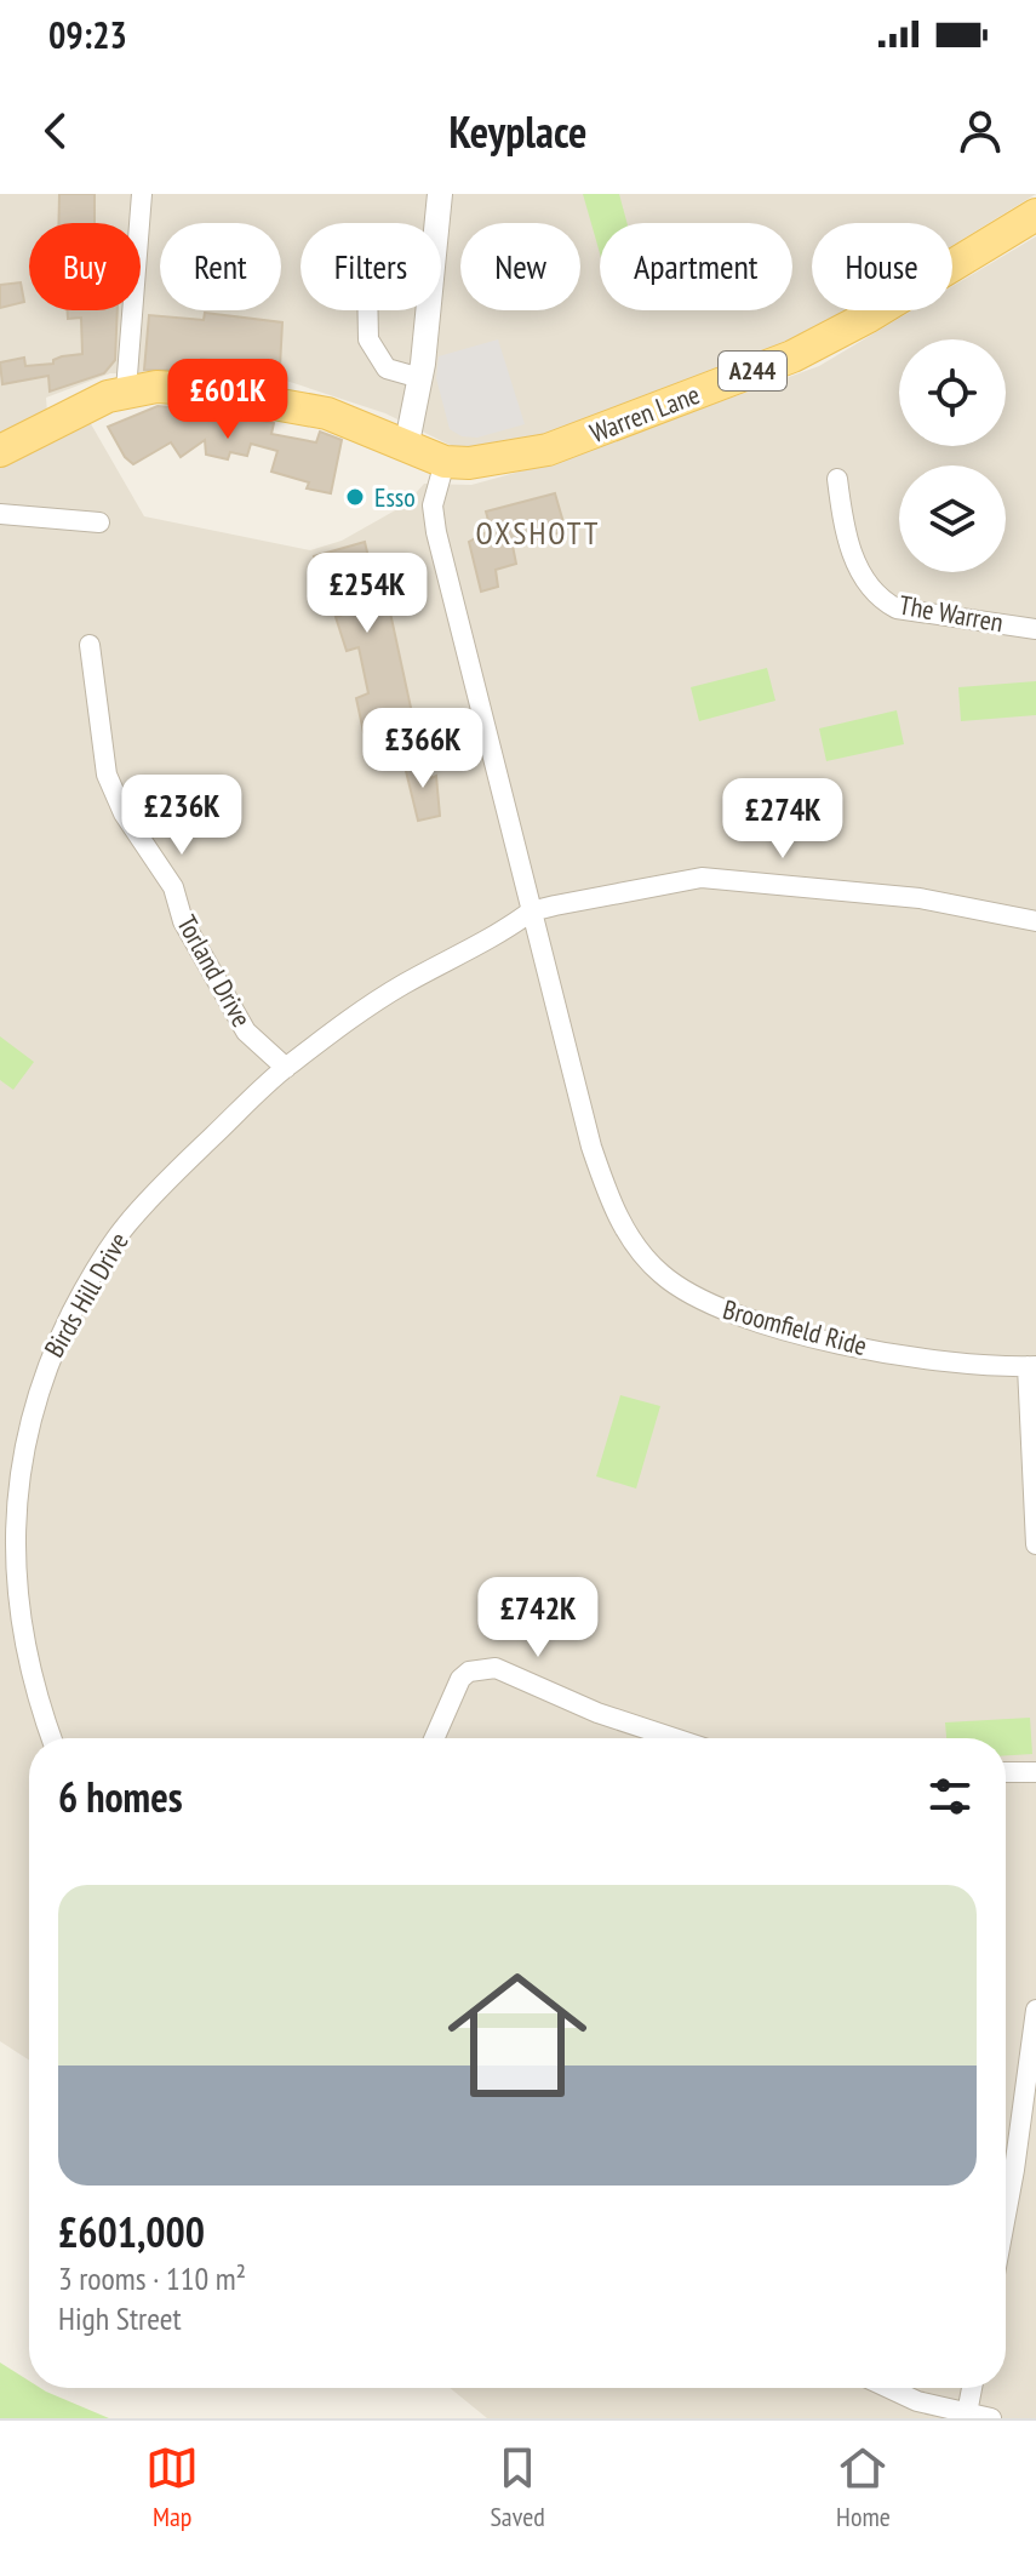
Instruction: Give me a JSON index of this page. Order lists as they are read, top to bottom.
{
  "streets": {
    "main road": ["A244", "Warren Lane"],
    "street": [
      "The Warren",
      "Torland Drive",
      "Birds Hill Drive",
      "Broomfield Ride"
    ]
  },
  "crossings": [
    ["A244", "Warren Lane"],
    ["A244", "Broomfield Ride"],
    ["Warren Lane", "Broomfield Ride"],
    ["Torland Drive", "Birds Hill Drive"],
    ["Birds Hill Drive", "Broomfield Ride"]
  ],
  "districts": ["OXSHOTT"],
  "places": ["Esso"],
  "page": {
    "status": "09:23",
    "header": "Keyplace",
    "chip": [
      "Buy",
      "Rent",
      "Filters",
      "New",
      "Apartment",
      "House"
    ],
    "price": [
      "£601K",
      "£254K",
      "£366K",
      "£236K",
      "£274K",
      "£742K"
    ],
    "heading": "6 homes",
    "list": [
      {
        "name": "£601,000",
        "note": "3 rooms · 110 m² · High Street"
      }
    ],
    "tabs": ["Map", "Saved", "Home"]
  }
}
